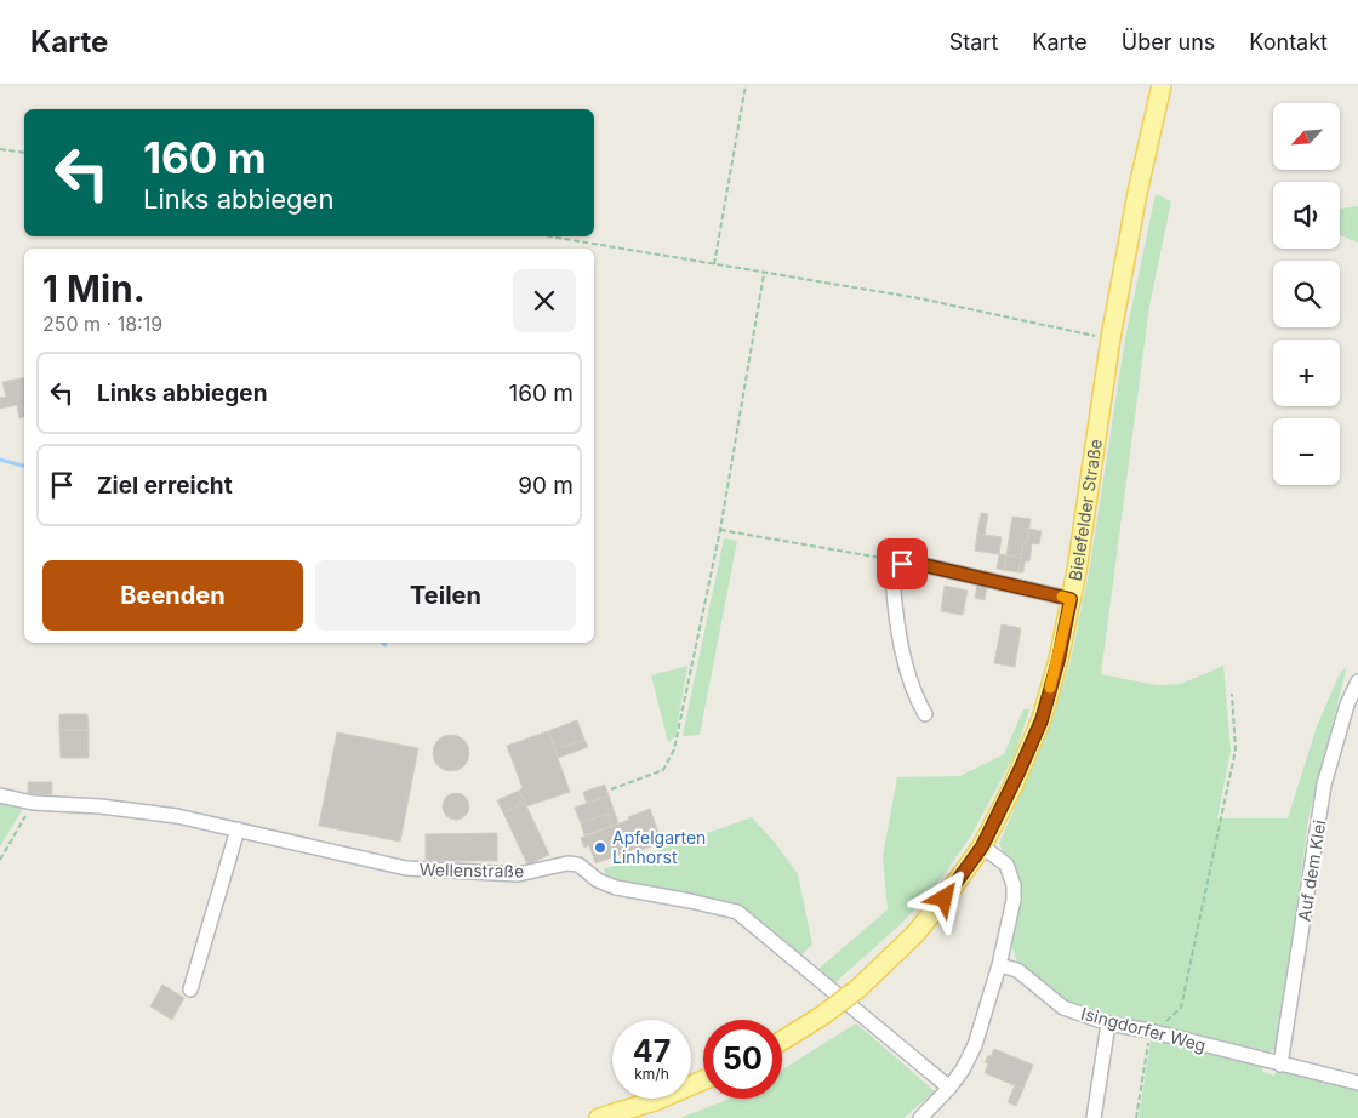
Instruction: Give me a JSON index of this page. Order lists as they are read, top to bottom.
{
  "streets": {
    "main road": ["Bielefelder Straße"],
    "street": ["Wellenstraße", "Auf dem Klei", "Isingdorfer Weg"]
  },
  "crossings": [
    ["Auf dem Klei", "Isingdorfer Weg"]
  ],
  "places": ["Apfelgarten Linhorst"],
  "north": "bottom left",
  "page": {
    "header": "Karte",
    "nav": [
      "Start",
      "Karte",
      "Über uns",
      "Kontakt"
    ],
    "map_buttons": ["+", "−"],
    "turn": ["160 m", "Links abbiegen"],
    "heading": ["1 Min.", "250 m · 18:19"],
    "list": [
      {
        "name": "Links abbiegen",
        "value": "160 m"
      },
      {
        "name": "Ziel erreicht",
        "value": "90 m"
      }
    ],
    "buttons": ["Beenden", "Teilen"],
    "speed": "47 km/h",
    "limit": "50"
  }
}
